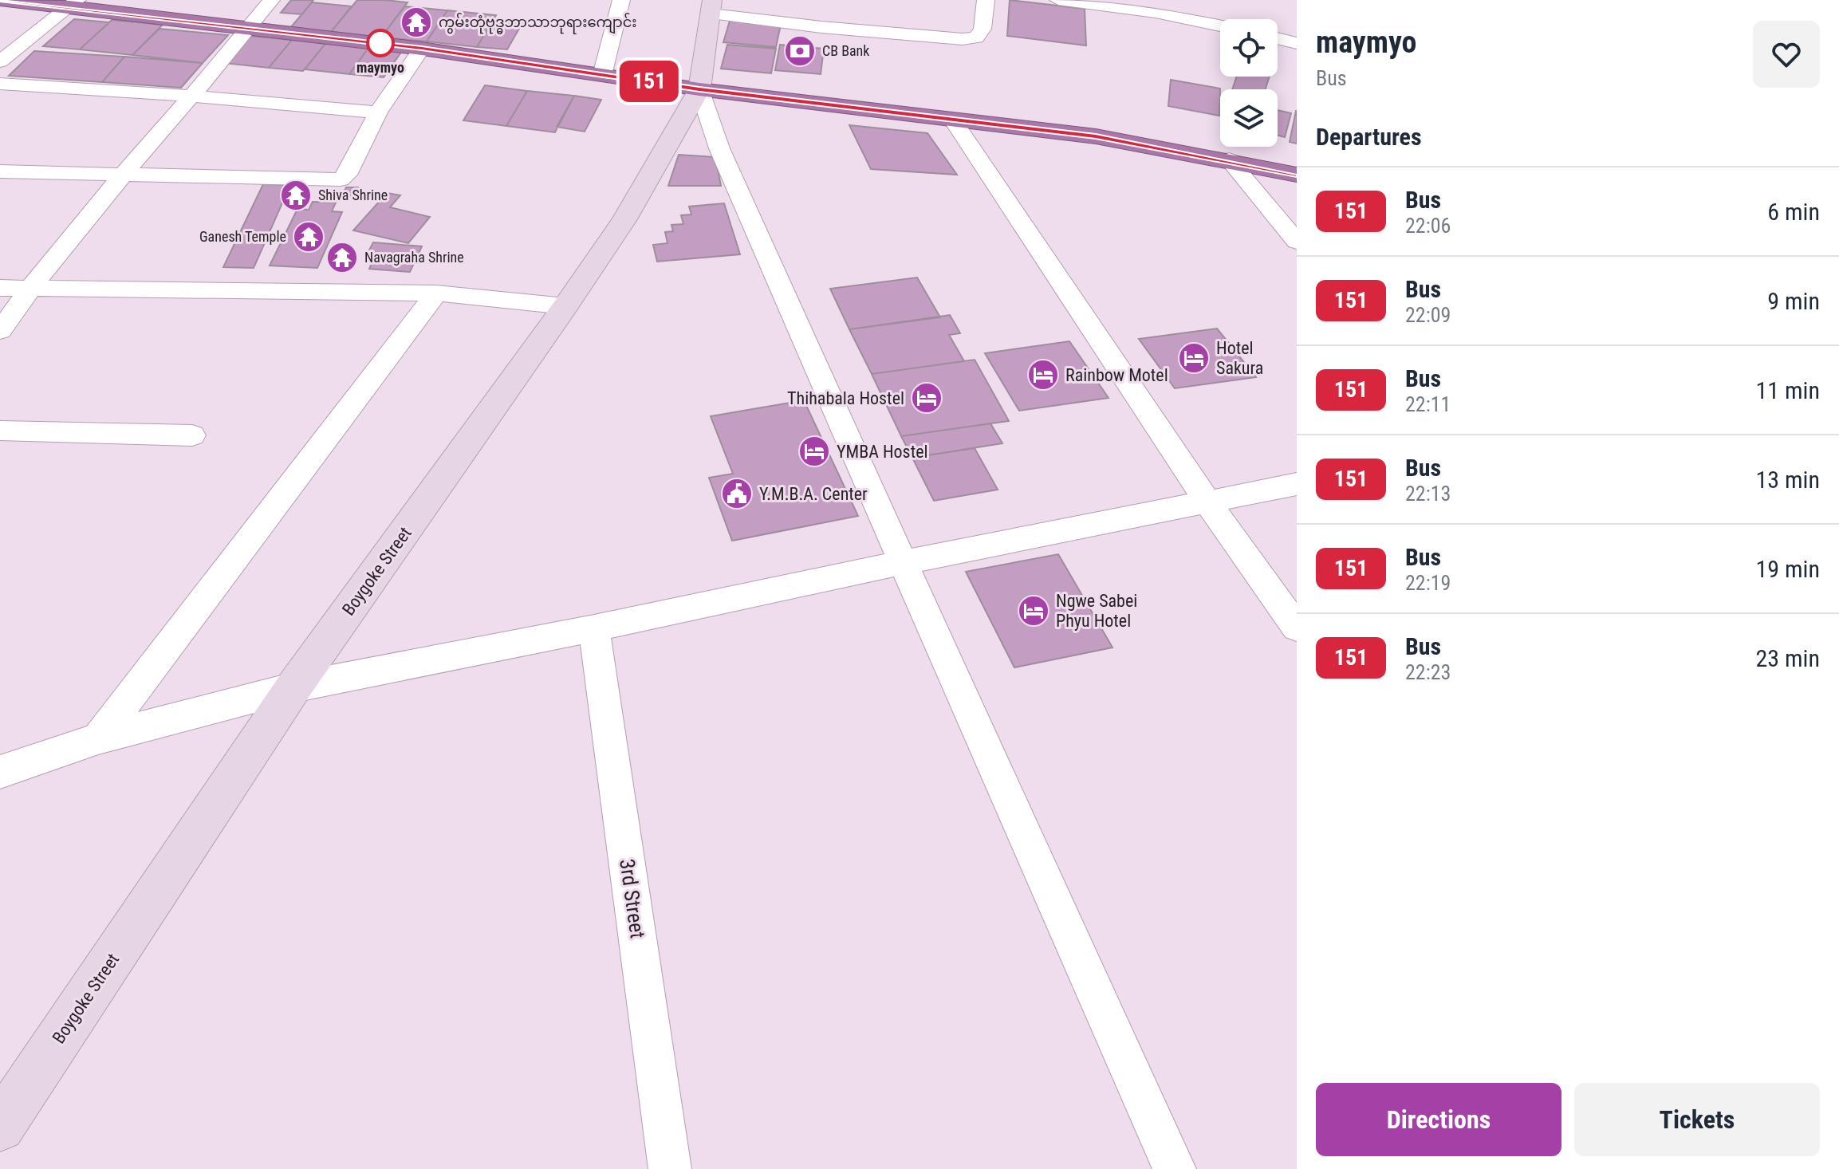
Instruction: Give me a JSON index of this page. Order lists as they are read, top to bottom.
{
  "streets": {
    "street": ["Boygoke Street", "3rd Street"]
  },
  "places": {
    "temple": [
      "ကွမ်းတုံဗုဒ္ဓဘာသာဘုရားကျောင်း",
      "Shiva Shrine",
      "Ganesh Temple",
      "Navagraha Shrine"
    ],
    "other": ["maymyo"],
    "bank": ["CB Bank"],
    "hotel": [
      "Hotel Sakura",
      "Rainbow Motel",
      "Thihabala Hostel",
      "YMBA Hostel",
      "Ngwe Sabei Phyu Hotel"
    ],
    "public building": ["Y.M.B.A. Center"]
  },
  "lines": ["bus line 151"],
  "page": {
    "on_map": "151",
    "heading": [
      ["maymyo", "Bus"],
      "Departures"
    ],
    "list": [
      {
        "mark": "151",
        "name": "Bus",
        "note": "22:06",
        "value": "6 min"
      },
      {
        "mark": "151",
        "name": "Bus",
        "note": "22:09",
        "value": "9 min"
      },
      {
        "mark": "151",
        "name": "Bus",
        "note": "22:11",
        "value": "11 min"
      },
      {
        "mark": "151",
        "name": "Bus",
        "note": "22:13",
        "value": "13 min"
      },
      {
        "mark": "151",
        "name": "Bus",
        "note": "22:19",
        "value": "19 min"
      },
      {
        "mark": "151",
        "name": "Bus",
        "note": "22:23",
        "value": "23 min"
      }
    ],
    "buttons": ["Directions", "Tickets"]
  }
}
